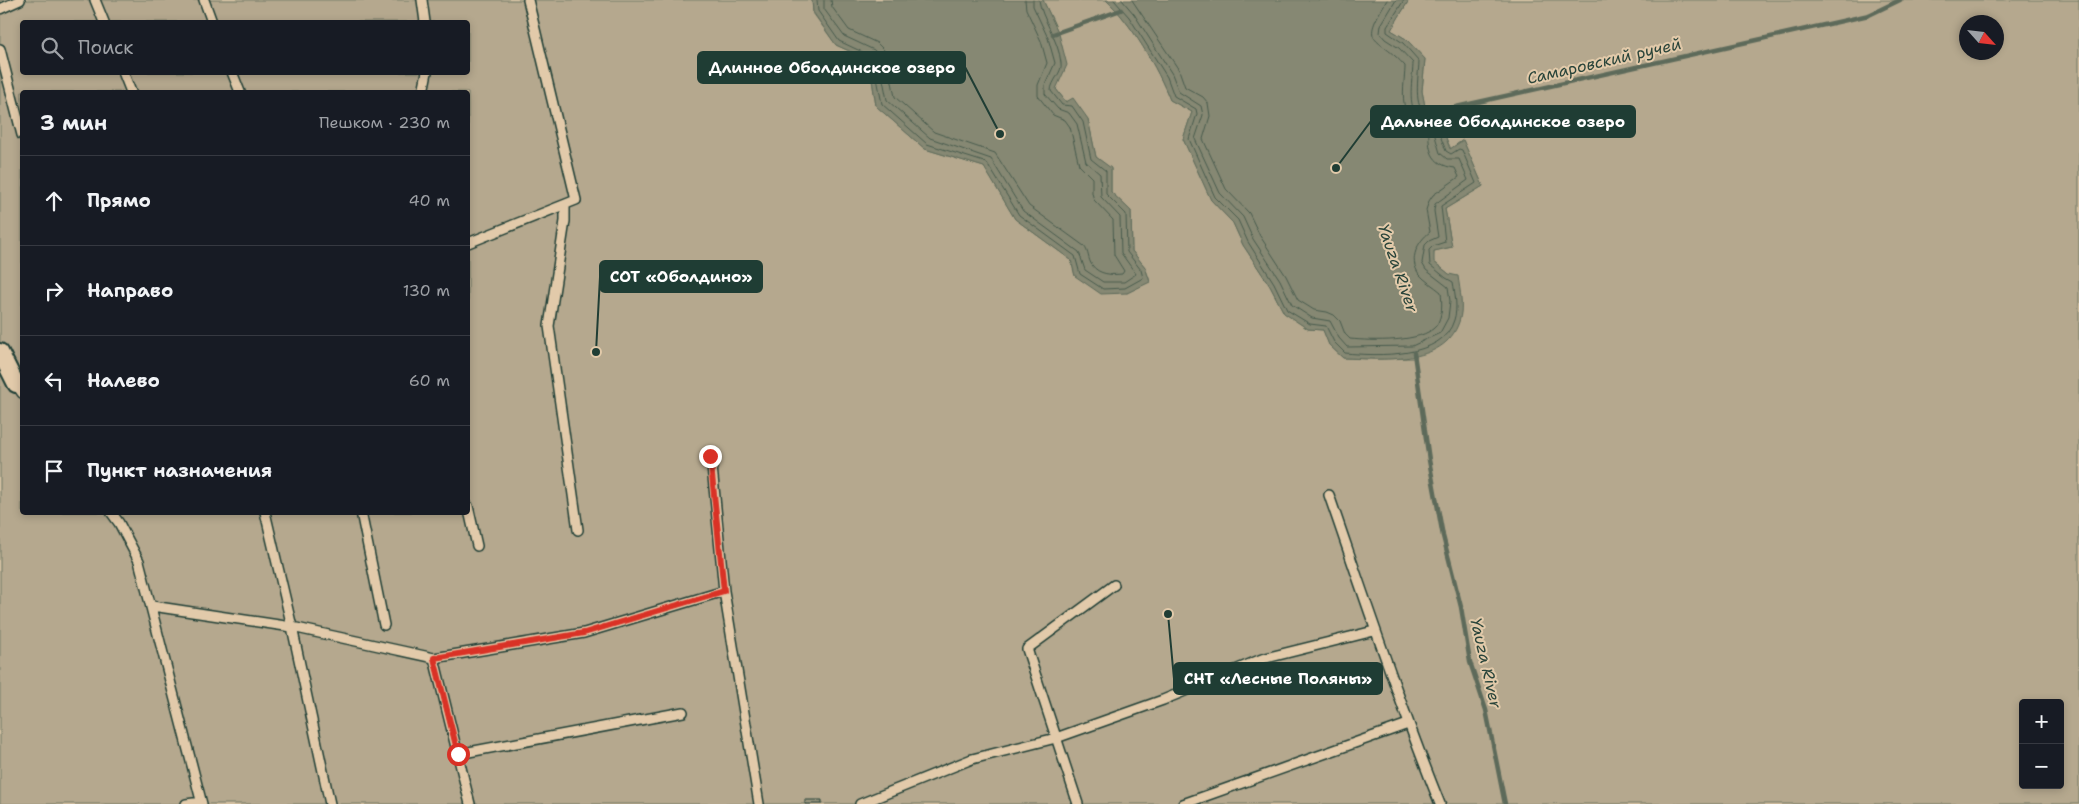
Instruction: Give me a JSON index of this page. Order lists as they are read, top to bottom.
{
  "water": ["Самаровский ручей", "Yauza River"],
  "places": [
    "Длинное Оболдинское озеро",
    "Дальнее Оболдинское озеро",
    "СОТ «Оболдино»",
    "СНТ «Лесные Поляны»"
  ],
  "north": "bottom right",
  "page": {
    "search": "Поиск",
    "heading": ["3 мин", "Пешком · 230 m"],
    "list": [
      ["Прямо", "40 m"],
      ["Направо", "130 m"],
      ["Налево", "60 m"],
      "Пункт назначения"
    ],
    "map_buttons": ["+", "−"]
  }
}
